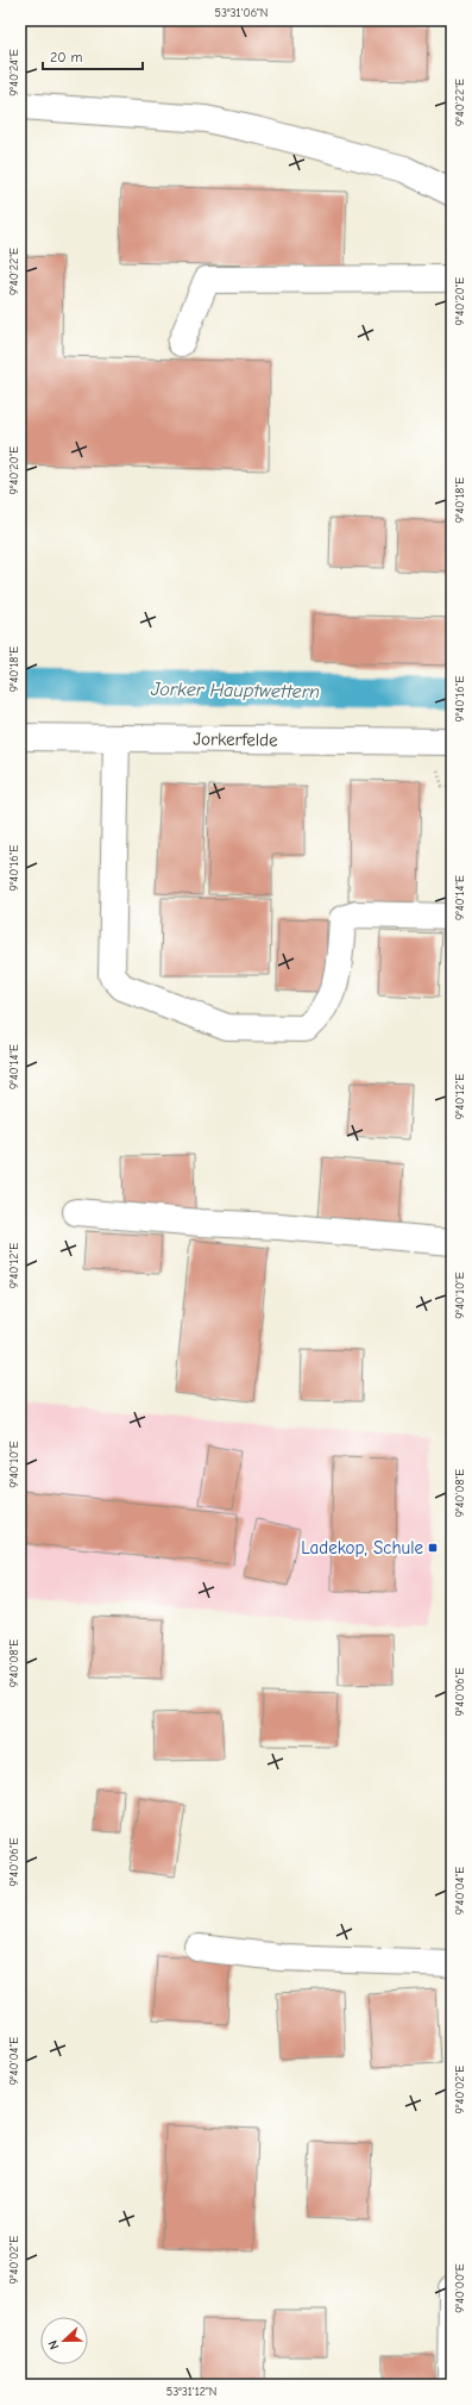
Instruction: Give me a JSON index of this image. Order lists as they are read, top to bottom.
{
  "streets": {
    "street": ["Jorkerfelde"]
  },
  "water": ["Jorker Hauptwettern"],
  "places": {
    "transit": ["Ladekop, Schule"]
  },
  "scale_bar": "20 m",
  "north": "left",
  "coordinates": [
    "53°31'06\"N",
    "9°40'24\"E",
    "9°40'22\"E",
    "9°40'20\"E",
    "9°40'18\"E",
    "9°40'16\"E",
    "9°40'14\"E",
    "9°40'12\"E",
    "9°40'10\"E",
    "9°40'08\"E",
    "9°40'06\"E",
    "9°40'04\"E",
    "9°40'02\"E",
    "9°40'00\"E",
    "53°31'12\"N"
  ]
}
